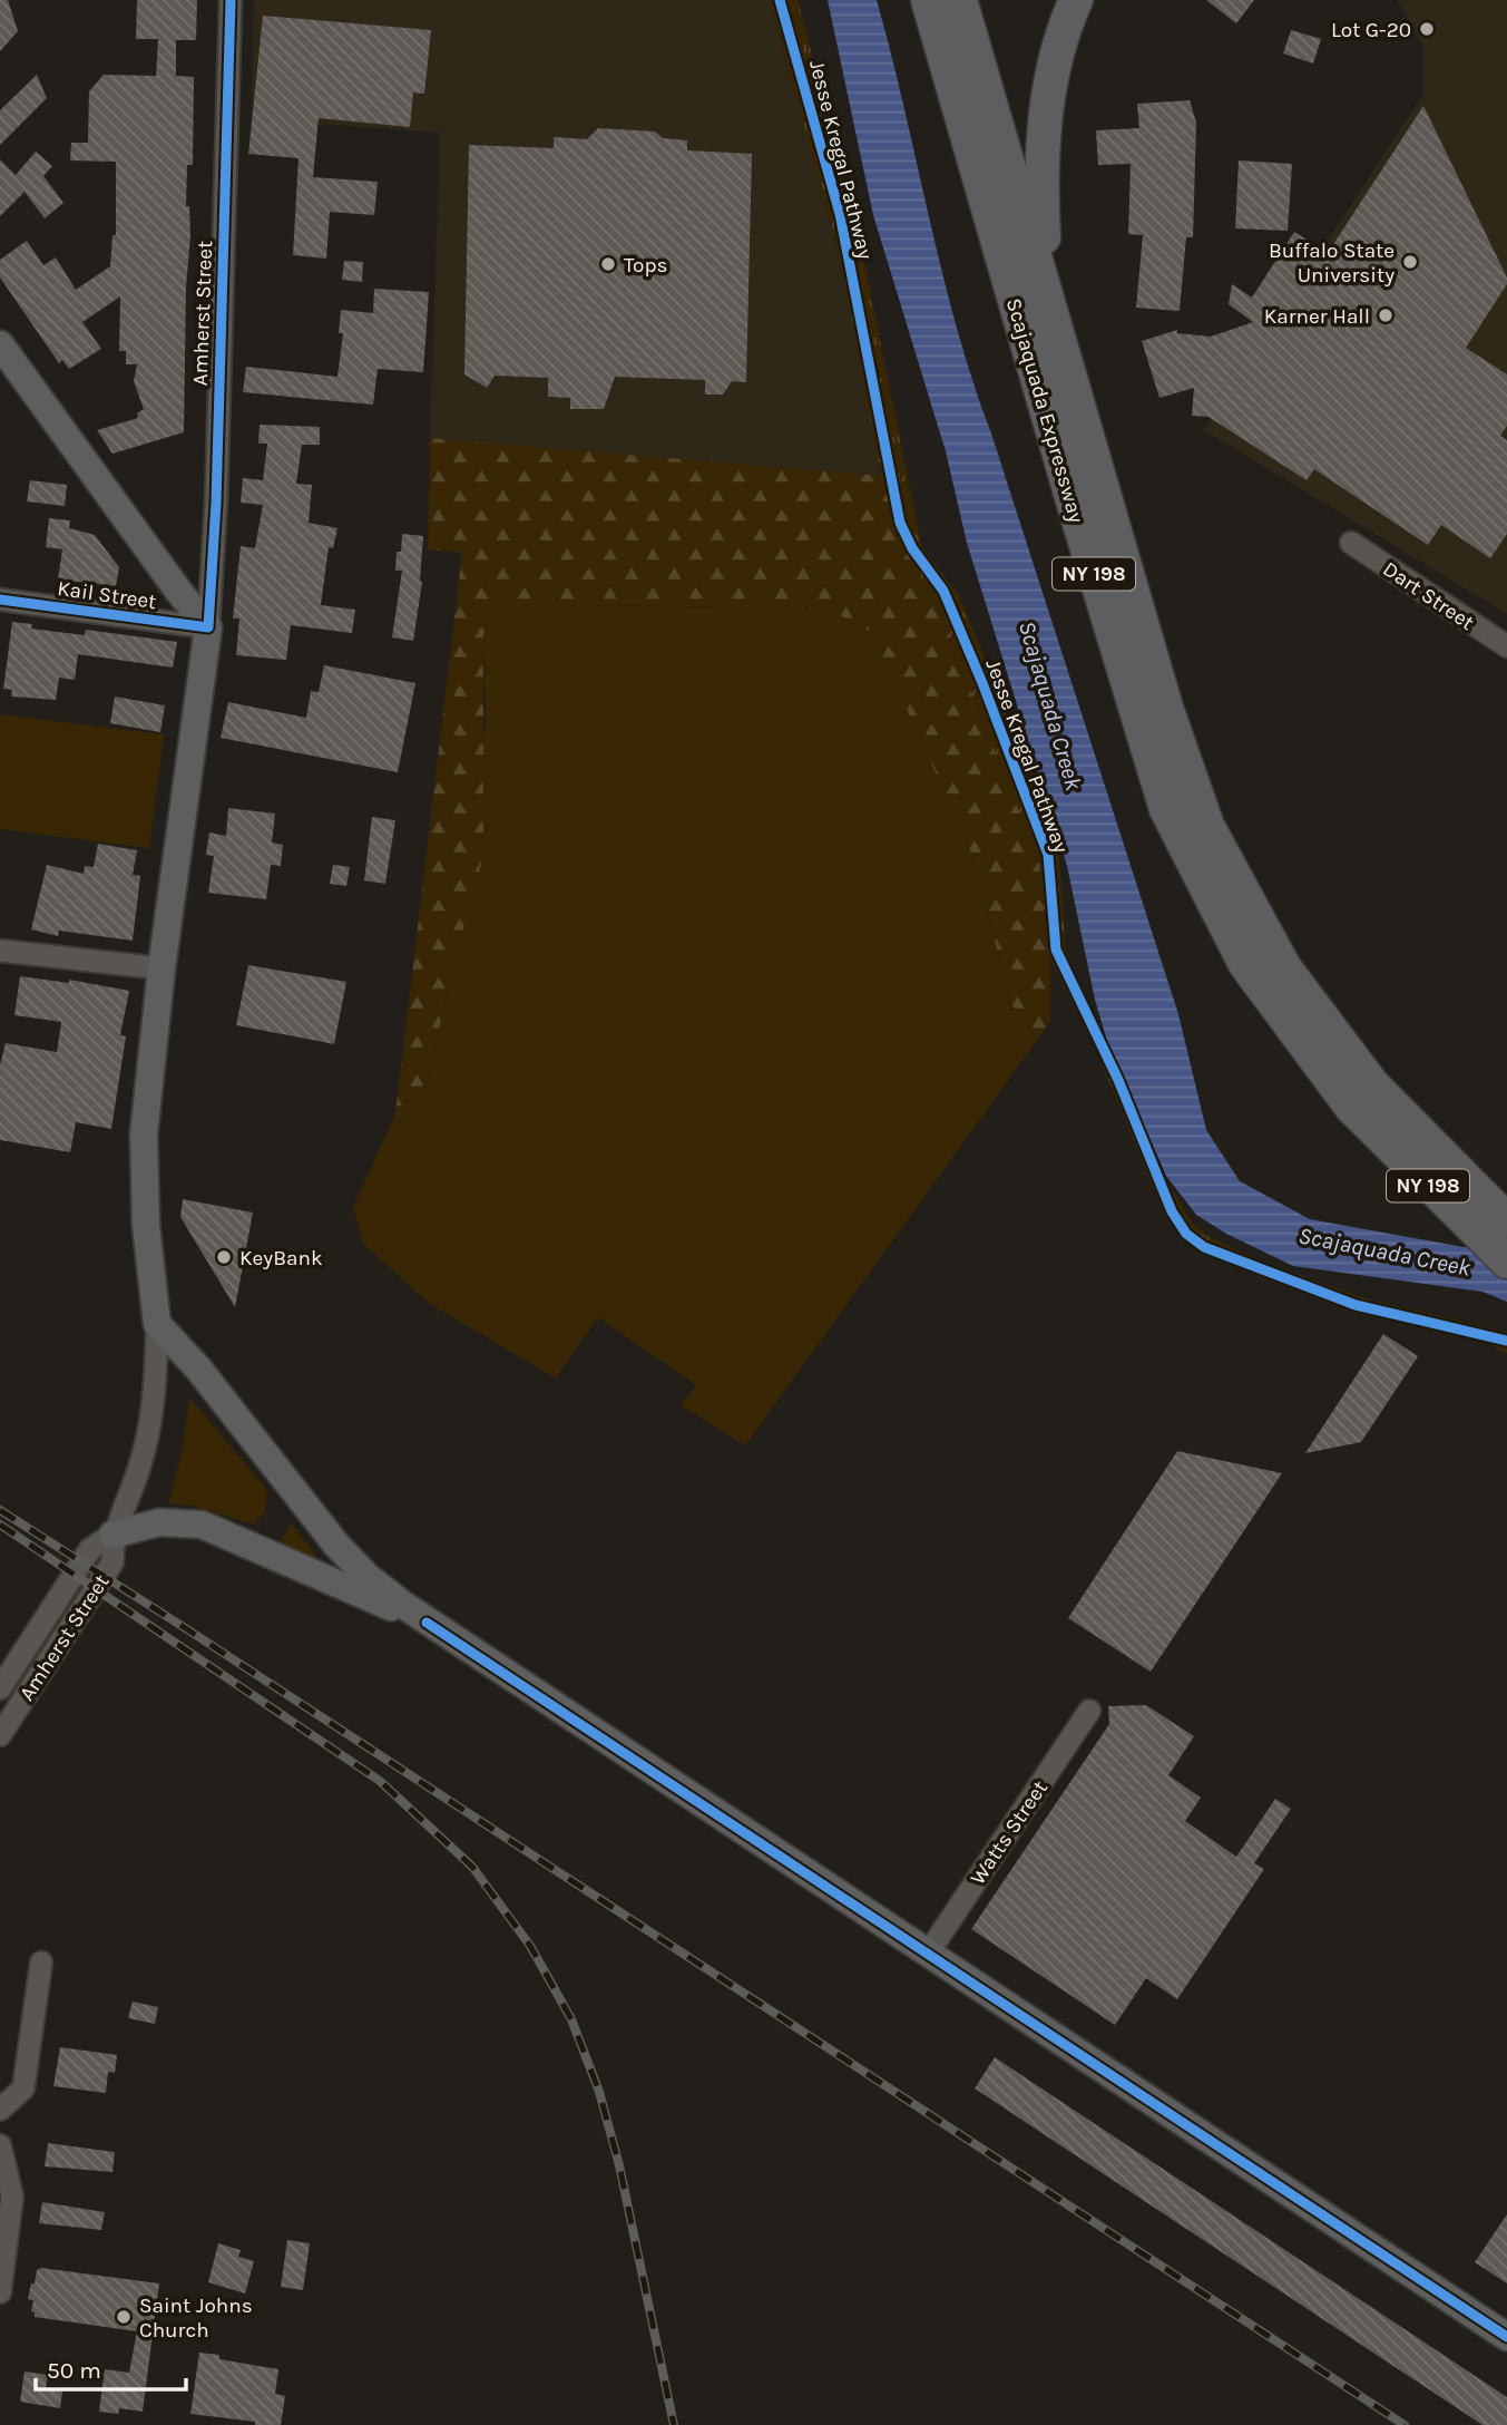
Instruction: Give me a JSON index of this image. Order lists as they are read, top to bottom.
{
  "streets": {
    "highway": ["Scajaquada Expressway", "NY 198"],
    "street": [
      "Amherst Street",
      "Kail Street",
      "Dart Street",
      "Watts Street"
    ],
    "cycle path": ["Jesse Kregal Pathway"]
  },
  "crossings": [
    ["Amherst Street", "Kail Street"]
  ],
  "water": ["Scajaquada Creek"],
  "places": [
    "Lot G-20",
    "Buffalo State University",
    "Tops",
    "Karner Hall",
    "KeyBank",
    "Saint Johns Church"
  ],
  "scale_bar": "50 m"
}
